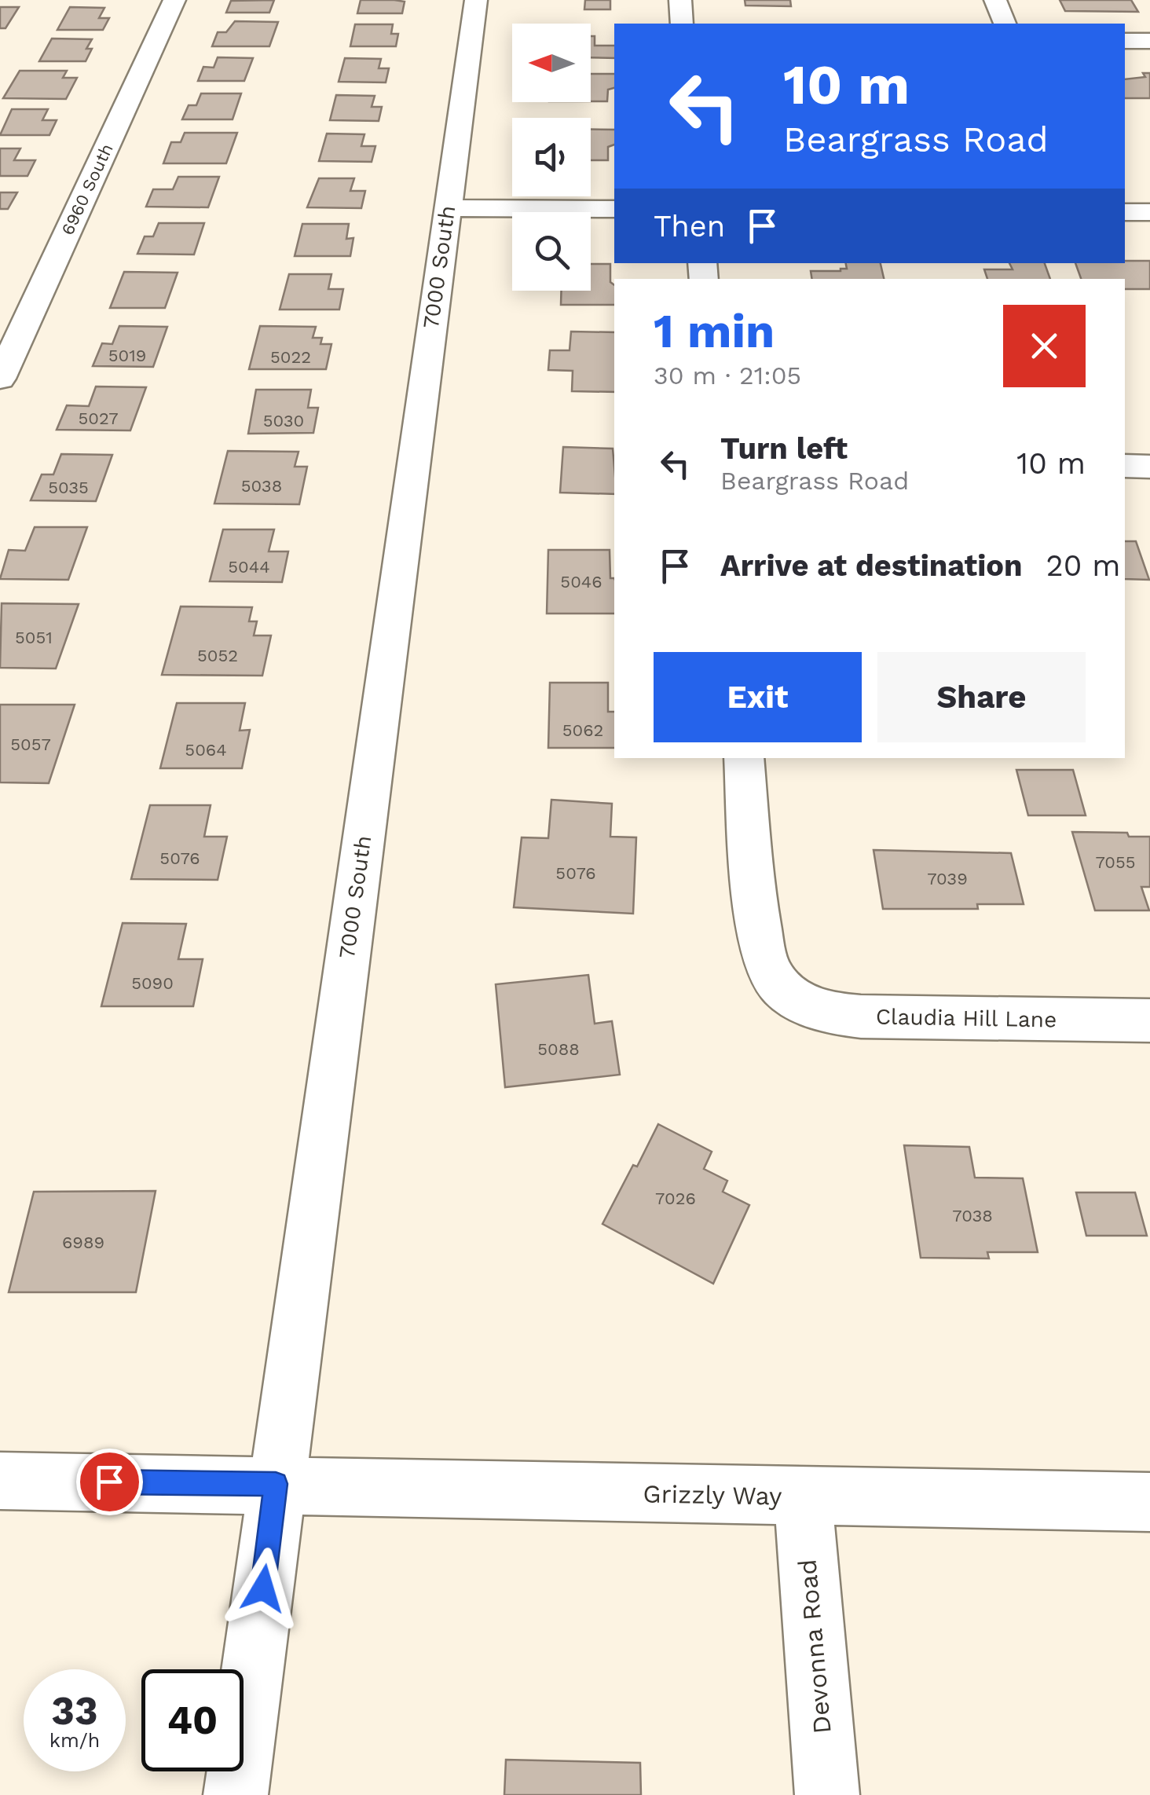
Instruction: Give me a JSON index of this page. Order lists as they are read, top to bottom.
{
  "streets": {
    "street": [
      "6960 South",
      "7000 South",
      "Claudia Hill Lane",
      "Grizzly Way",
      "Devonna Road"
    ]
  },
  "crossings": [
    ["7000 South", "Grizzly Way"],
    ["Grizzly Way", "Devonna Road"]
  ],
  "house_numbers": [
    "5019",
    "5022",
    "5027",
    "5030",
    "5038",
    "5035",
    "5044",
    "5046",
    "5051",
    "5052",
    "5062",
    "5057",
    "5064",
    "5076",
    "7055",
    "5076",
    "7039",
    "5090",
    "5088",
    "7026",
    "7038",
    "6989"
  ],
  "north": "left",
  "page": {
    "turn": ["10 m", "Beargrass Road"],
    "then": "Then",
    "heading": ["1 min", "30 m · 21:05"],
    "list": [
      {
        "name": "Turn left",
        "note": "Beargrass Road",
        "value": "10 m"
      },
      {
        "name": "Arrive at destination",
        "value": "20 m"
      }
    ],
    "buttons": ["Exit", "Share"],
    "speed": "33 km/h",
    "limit": "40"
  }
}
